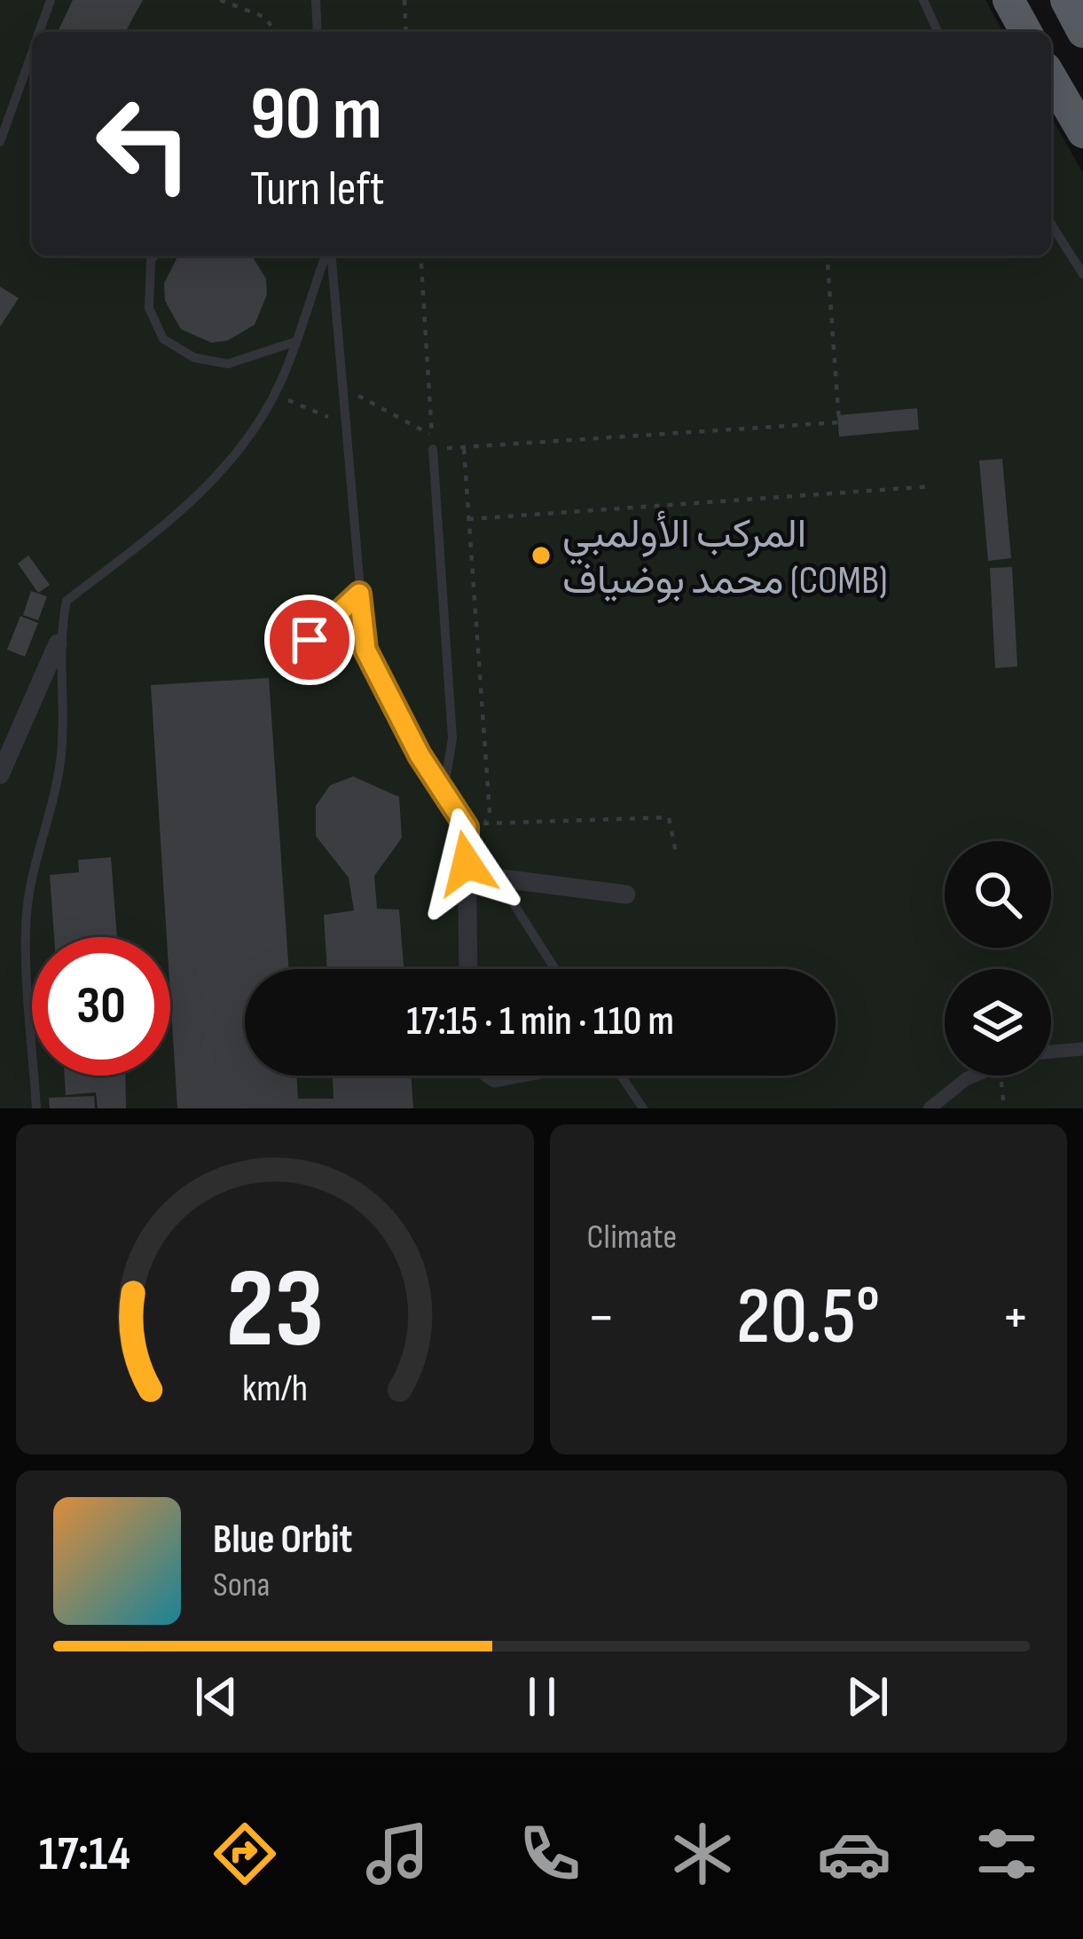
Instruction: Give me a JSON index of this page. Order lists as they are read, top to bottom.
{
  "places": ["المركب الأولمبي محمد بوضياف (COMB)"],
  "page": {
    "turn": ["90 m", "Turn left"],
    "limit": "30",
    "trip": "17:15 · 1 min · 110 m",
    "tile": "Climate",
    "heat": ["−", "20.5°", "+"],
    "song": ["Blue Orbit", "Sona"],
    "tabs": "17:14",
    "gauge": ["23", "km/h"]
  }
}
